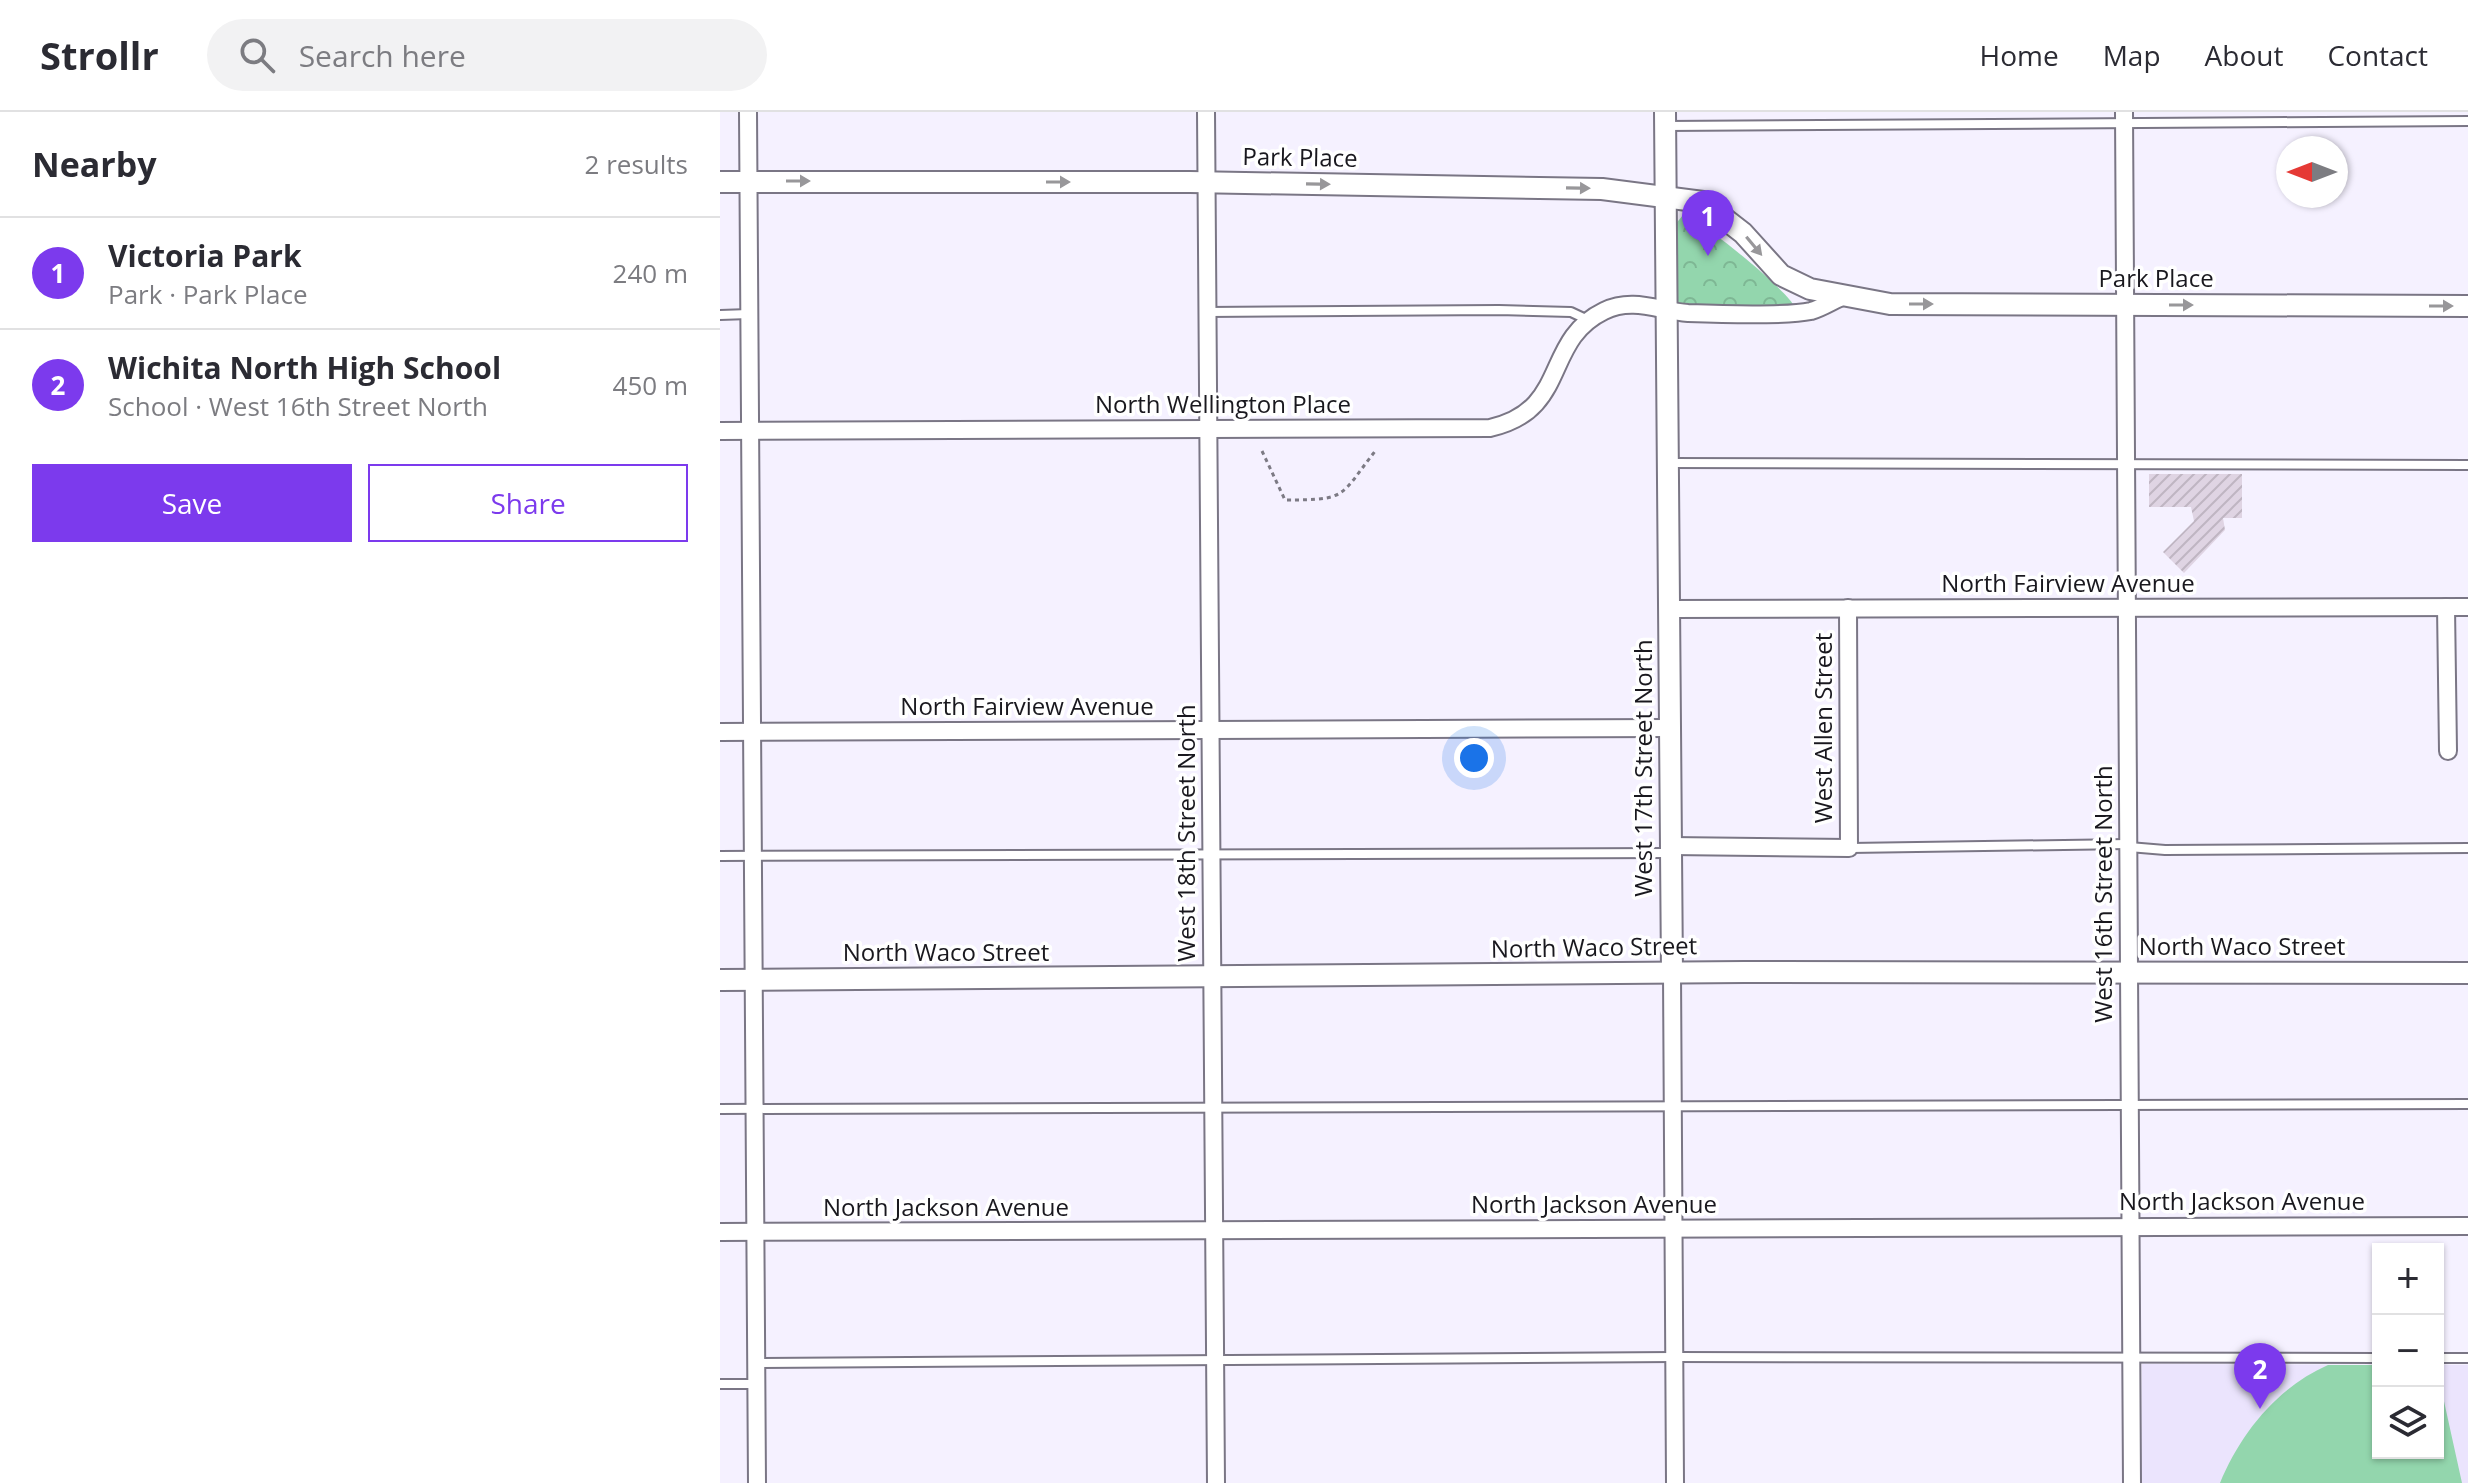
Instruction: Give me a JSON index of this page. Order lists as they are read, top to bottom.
{
  "streets": {
    "street": [
      "Park Place",
      "North Wellington Place",
      "North Fairview Avenue",
      "West Allen Street",
      "West 17th Street North",
      "West 18th Street North",
      "West 16th Street North",
      "North Waco Street",
      "North Jackson Avenue"
    ]
  },
  "crossings": [
    ["Park Place", "West 17th Street North"],
    ["Park Place", "West 18th Street North"],
    ["Park Place", "West 16th Street North"],
    ["North Wellington Place", "West 18th Street North"],
    ["North Fairview Avenue", "West Allen Street"],
    ["North Fairview Avenue", "West 17th Street North"],
    ["North Fairview Avenue", "West 18th Street North"],
    ["North Fairview Avenue", "West 16th Street North"],
    ["West 17th Street North", "North Waco Street"],
    ["West 17th Street North", "North Jackson Avenue"],
    ["West 18th Street North", "North Waco Street"],
    ["West 18th Street North", "North Jackson Avenue"],
    ["West 16th Street North", "North Waco Street"],
    ["West 16th Street North", "North Jackson Avenue"]
  ],
  "one_way": ["Park Place"],
  "north": "left",
  "page": {
    "header": "Strollr",
    "search": "Search here",
    "nav": [
      "Home",
      "Map",
      "About",
      "Contact"
    ],
    "heading": ["Nearby", "2 results"],
    "pins": ["1", "2"],
    "list": [
      {
        "mark": "1",
        "name": "Victoria Park",
        "note": "Park · Park Place",
        "value": "240 m"
      },
      {
        "mark": "2",
        "name": "Wichita North High School",
        "note": "School · West 16th Street North",
        "value": "450 m"
      }
    ],
    "buttons": ["Save", "Share"],
    "map_buttons": ["+", "−"]
  }
}
